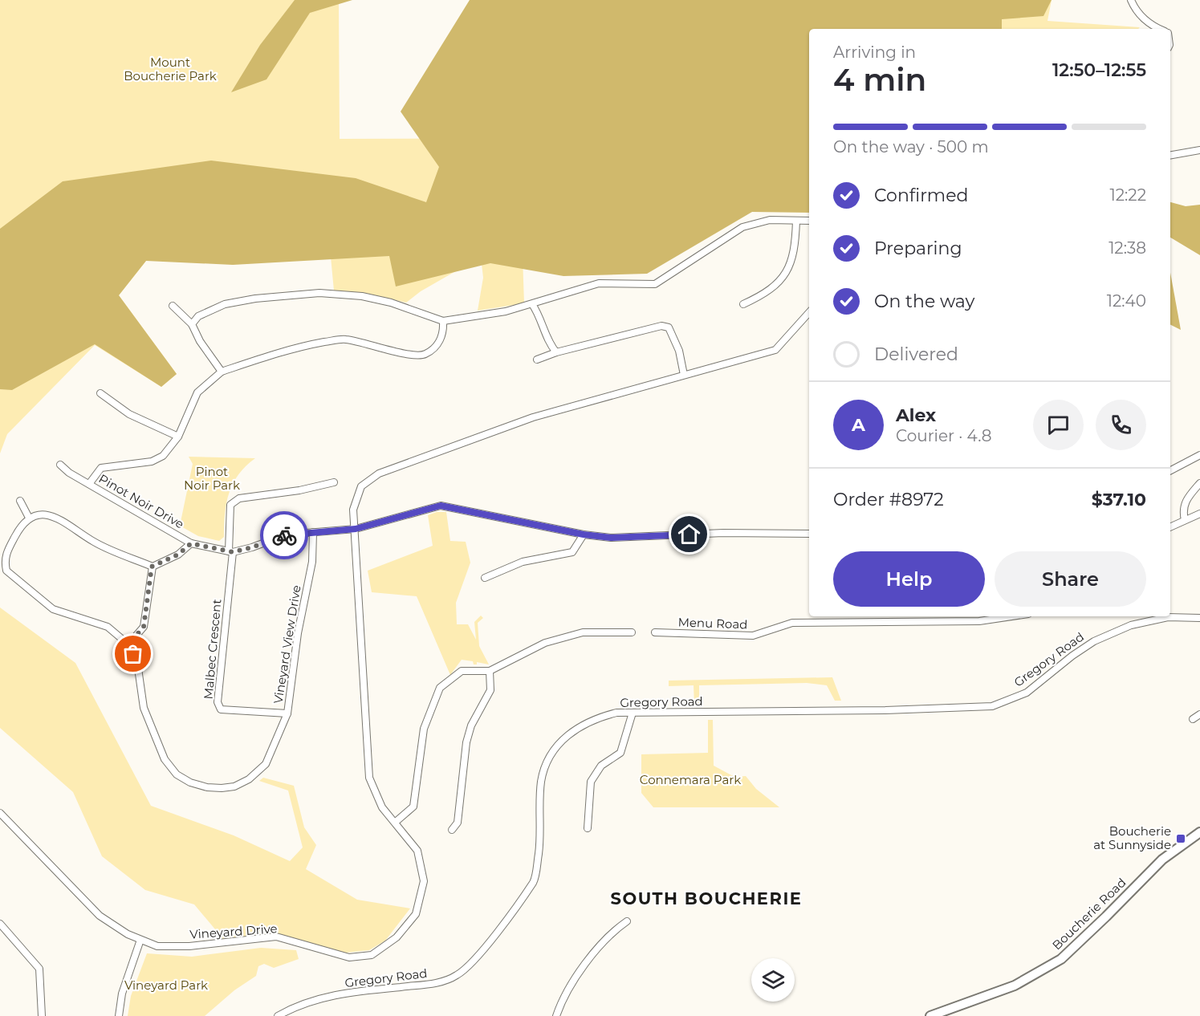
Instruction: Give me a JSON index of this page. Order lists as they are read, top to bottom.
{
  "streets": {
    "main road": ["Boucherie Road"],
    "street": [
      "Pinot Noir Drive",
      "Menu Road",
      "Vineyard View Drive",
      "Malbec Crescent",
      "Gregory Road",
      "Vineyard Drive"
    ]
  },
  "crossings": [
    ["Pinot Noir Drive", "Vineyard View Drive"],
    ["Pinot Noir Drive", "Malbec Crescent"],
    ["Pinot Noir Drive", "Vineyard Drive"],
    ["Vineyard View Drive", "Malbec Crescent"]
  ],
  "districts": ["SOUTH BOUCHERIE"],
  "parks": [
    "Mount Boucherie Park",
    "Pinot Noir Park",
    "Connemara Park",
    "Vineyard Park"
  ],
  "places": {
    "transit": ["Boucherie at Sunnyside"]
  },
  "page": {
    "heading": ["4 min", "Arriving in", "12:50–12:55"],
    "panel": [
      "Alex",
      "Courier · 4.8",
      "Order #8972",
      "$37.10"
    ],
    "bar": "On the way · 500 m",
    "list": [
      ["Confirmed", "12:22"],
      ["Preparing", "12:38"],
      ["On the way", "12:40"],
      "Delivered"
    ],
    "round": "A",
    "buttons": ["Help", "Share"]
  }
}
